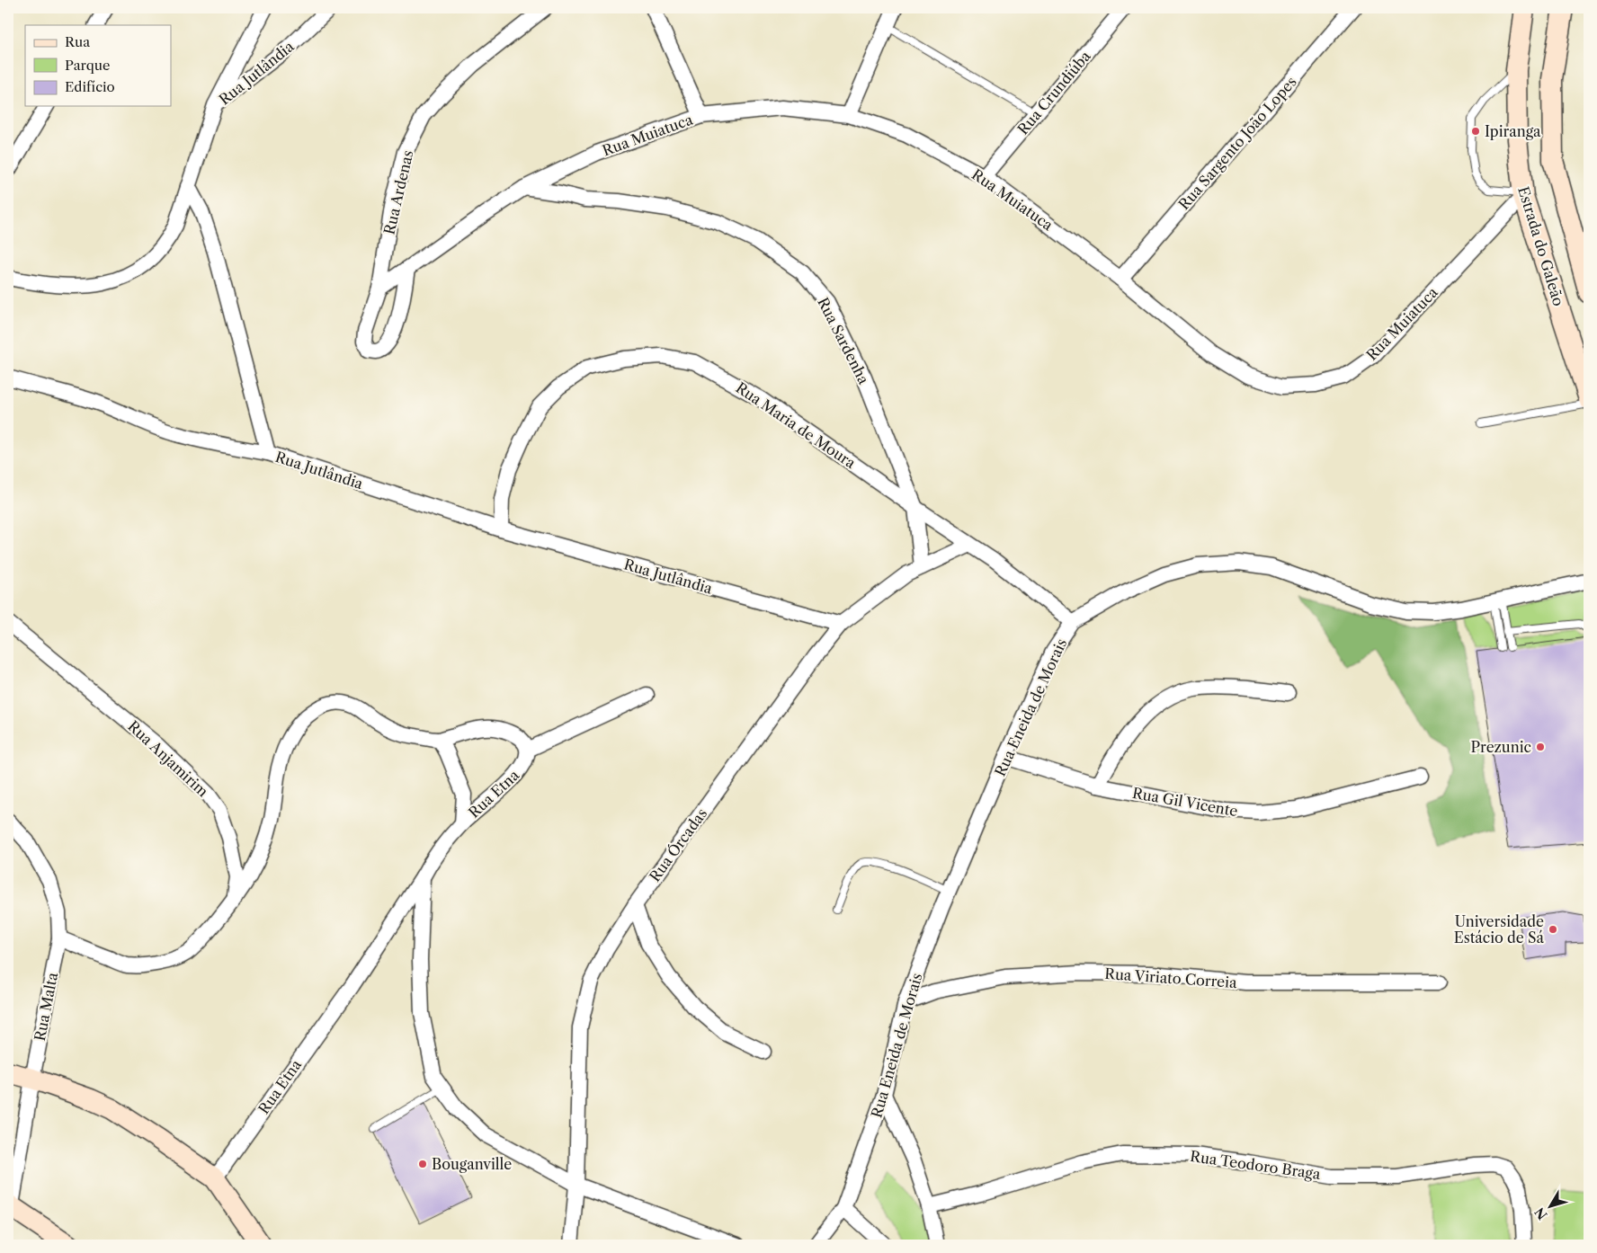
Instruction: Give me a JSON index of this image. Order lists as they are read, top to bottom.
{
  "streets": {
    "main road": ["Estrada do Galeão"],
    "street": [
      "Rua Jutlândia",
      "Rua Crundiúba",
      "Rua Muiatuca",
      "Rua Sargento João Lopes",
      "Rua Ardenas",
      "Rua Sardenha",
      "Rua Maria de Moura",
      "Rua Eneida de Morais",
      "Rua Anjamirim",
      "Rua Etna",
      "Rua Gil Vicente",
      "Rua Órcadas",
      "Rua Viriato Correia",
      "Rua Malta",
      "Rua Teodoro Braga"
    ]
  },
  "crossings": [
    ["Rua Jutlândia", "Rua Maria de Moura"],
    ["Rua Jutlândia", "Rua Órcadas"],
    ["Rua Crundiúba", "Rua Muiatuca"],
    ["Rua Muiatuca", "Rua Sargento João Lopes"],
    ["Rua Muiatuca", "Rua Ardenas"],
    ["Rua Muiatuca", "Estrada do Galeão"],
    ["Rua Muiatuca", "Rua Sardenha"],
    ["Rua Sardenha", "Rua Maria de Moura"],
    ["Rua Sardenha", "Rua Órcadas"],
    ["Rua Maria de Moura", "Rua Eneida de Morais"],
    ["Rua Maria de Moura", "Rua Órcadas"],
    ["Rua Eneida de Morais", "Rua Gil Vicente"],
    ["Rua Eneida de Morais", "Rua Viriato Correia"]
  ],
  "places": [
    "Ipiranga",
    "Prezunic",
    "Universidade Estácio de Sá",
    "Bouganville"
  ],
  "legend": ["Rua", "Parque", "Edifício"],
  "north": "bottom left"
}
